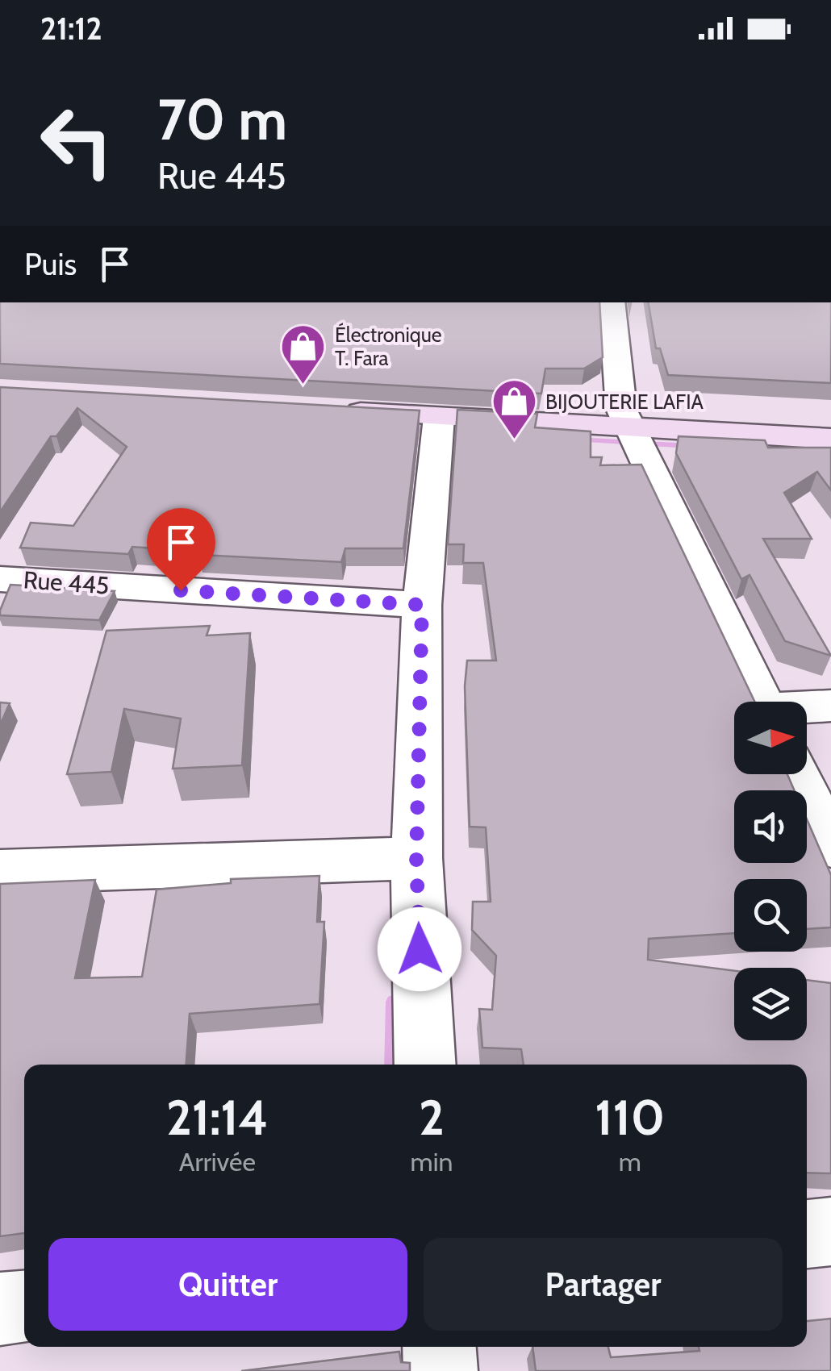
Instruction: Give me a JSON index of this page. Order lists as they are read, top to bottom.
{
  "streets": {
    "street": ["Rue 445"]
  },
  "places": {
    "shop": ["Électronique T. Fara", "BIJOUTERIE LAFIA"]
  },
  "north": "right",
  "page": {
    "status": "21:12",
    "turn": ["70 m", "Rue 445"],
    "then": "Puis",
    "eta": [
      "21:14",
      "Arrivée",
      "2",
      "min",
      "110",
      "m"
    ],
    "buttons": ["Quitter", "Partager"]
  }
}
